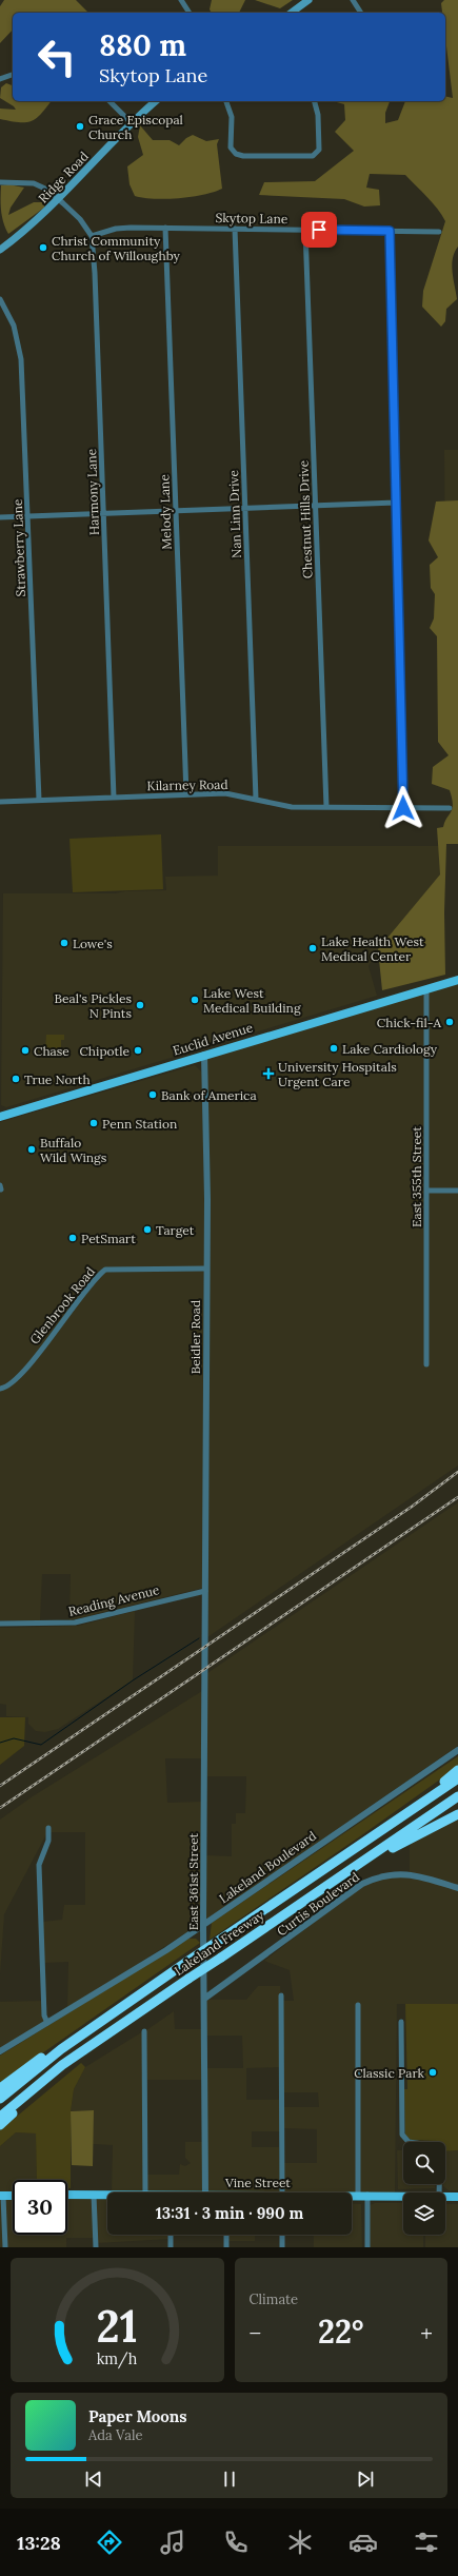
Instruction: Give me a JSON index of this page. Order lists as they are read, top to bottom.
{
  "streets": {
    "highway": ["Lakeland Freeway"],
    "main road": ["Ridge Road", "Euclid Avenue", "Vine Street"],
    "street": [
      "Skytop Lane",
      "Harmony Lane",
      "Melody Lane",
      "Nan Linn Drive",
      "Chestnut Hills Drive",
      "Strawberry Lane",
      "Kilarney Road",
      "East 355th Street",
      "Glenbrook Road",
      "Beidler Road",
      "Reading Avenue",
      "Lakeland Boulevard",
      "East 361st Street",
      "Curtis Boulevard"
    ]
  },
  "crossings": [
    ["Skytop Lane", "Harmony Lane"],
    ["Skytop Lane", "Melody Lane"],
    ["Skytop Lane", "Nan Linn Drive"],
    ["Skytop Lane", "Chestnut Hills Drive"],
    ["Harmony Lane", "Kilarney Road"],
    ["Melody Lane", "Kilarney Road"],
    ["Nan Linn Drive", "Kilarney Road"],
    ["Chestnut Hills Drive", "Kilarney Road"],
    ["Strawberry Lane", "Kilarney Road"],
    ["Euclid Avenue", "East 355th Street"],
    ["Euclid Avenue", "Beidler Road"],
    ["Glenbrook Road", "Beidler Road"],
    ["Beidler Road", "Reading Avenue"],
    ["Beidler Road", "East 361st Street"],
    ["Lakeland Boulevard", "East 361st Street"],
    ["East 361st Street", "Curtis Boulevard"]
  ],
  "places": {
    "other": [
      "Grace Episcopal Church",
      "Christ Community Church of Willoughby",
      "Lowe's",
      "Lake Health West Medical Center",
      "Lake West Medical Building",
      "Beal's Pickles N Pints",
      "Chick-fil-A",
      "Lake Cardiology",
      "Chase",
      "Chipotle",
      "True North",
      "Bank of America",
      "Penn Station",
      "Buffalo Wild Wings",
      "Target",
      "PetSmart",
      "Classic Park"
    ],
    "health": ["University Hospitals Urgent Care"]
  },
  "page": {
    "turn": ["880 m", "Skytop Lane"],
    "limit": "30",
    "trip": "13:31 · 3 min · 990 m",
    "tile": "Climate",
    "heat": ["−", "22°", "+"],
    "song": ["Paper Moons", "Ada Vale"],
    "tabs": "13:28",
    "gauge": ["21", "km/h"]
  }
}
